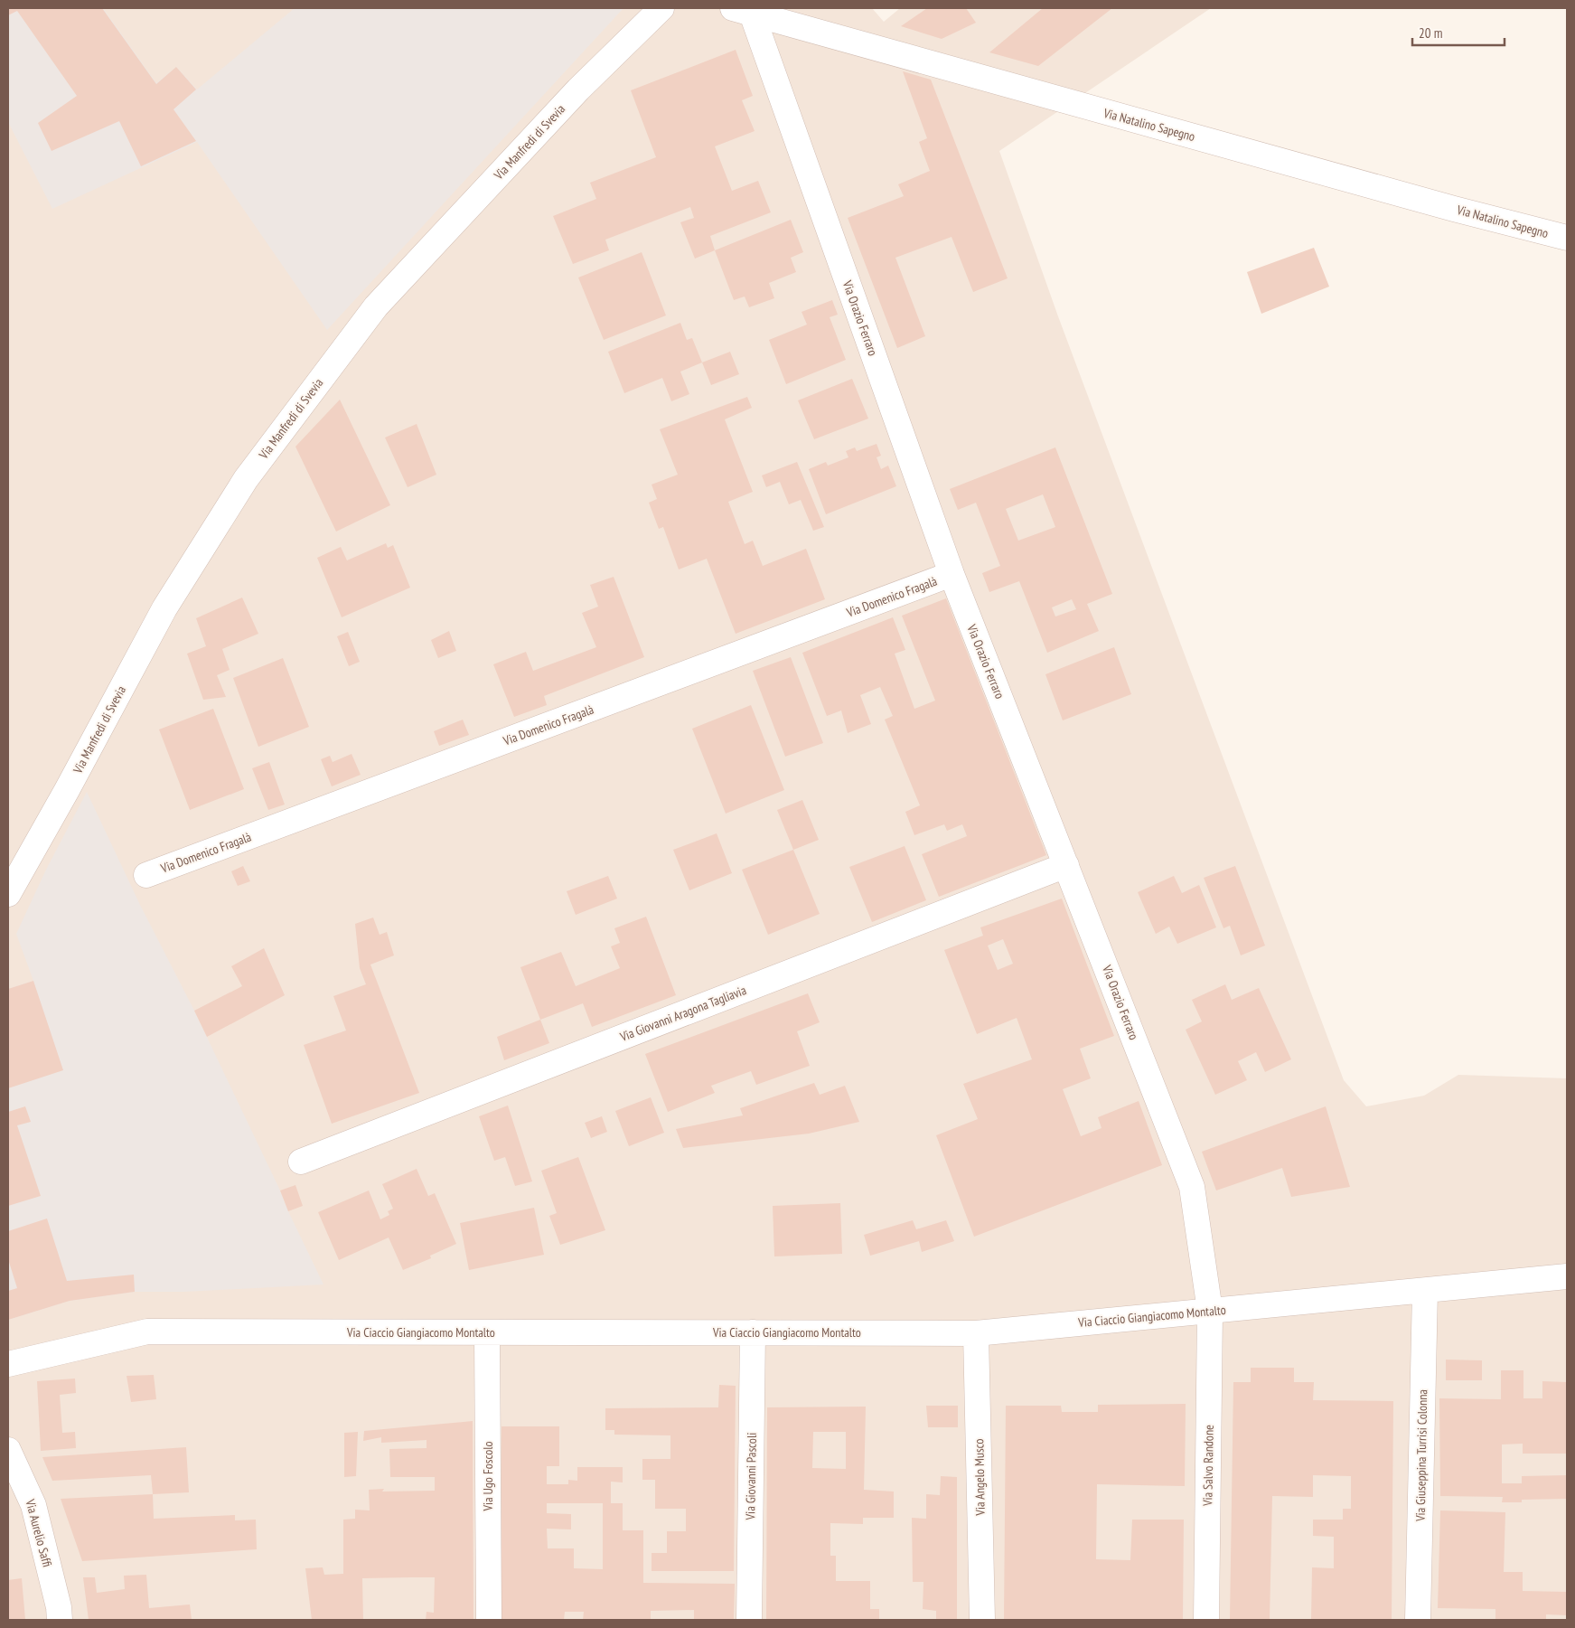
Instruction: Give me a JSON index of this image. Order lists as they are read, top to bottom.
{
  "streets": {
    "street": [
      "Via Natalino Sapegno",
      "Via Manfredi di Svevia",
      "Via Orazio Ferraro",
      "Via Domenico Fragalà",
      "Via Giovanni Aragona Tagliavia",
      "Via Ciaccio Giangiacomo Montalto",
      "Via Giuseppina Turrisi Colonna",
      "Via Salvo Randone",
      "Via Ugo Foscolo",
      "Via Giovanni Pascoli",
      "Via Angelo Musco",
      "Via Aurelio Saffi"
    ]
  },
  "crossings": [
    ["Via Natalino Sapegno", "Via Orazio Ferraro"],
    ["Via Orazio Ferraro", "Via Domenico Fragalà"],
    ["Via Orazio Ferraro", "Via Giovanni Aragona Tagliavia"],
    ["Via Orazio Ferraro", "Via Ciaccio Giangiacomo Montalto"],
    ["Via Orazio Ferraro", "Via Salvo Randone"],
    ["Via Ciaccio Giangiacomo Montalto", "Via Giuseppina Turrisi Colonna"],
    ["Via Ciaccio Giangiacomo Montalto", "Via Salvo Randone"],
    ["Via Ciaccio Giangiacomo Montalto", "Via Ugo Foscolo"],
    ["Via Ciaccio Giangiacomo Montalto", "Via Giovanni Pascoli"],
    ["Via Ciaccio Giangiacomo Montalto", "Via Angelo Musco"]
  ],
  "scale_bar": "20 m"
}
